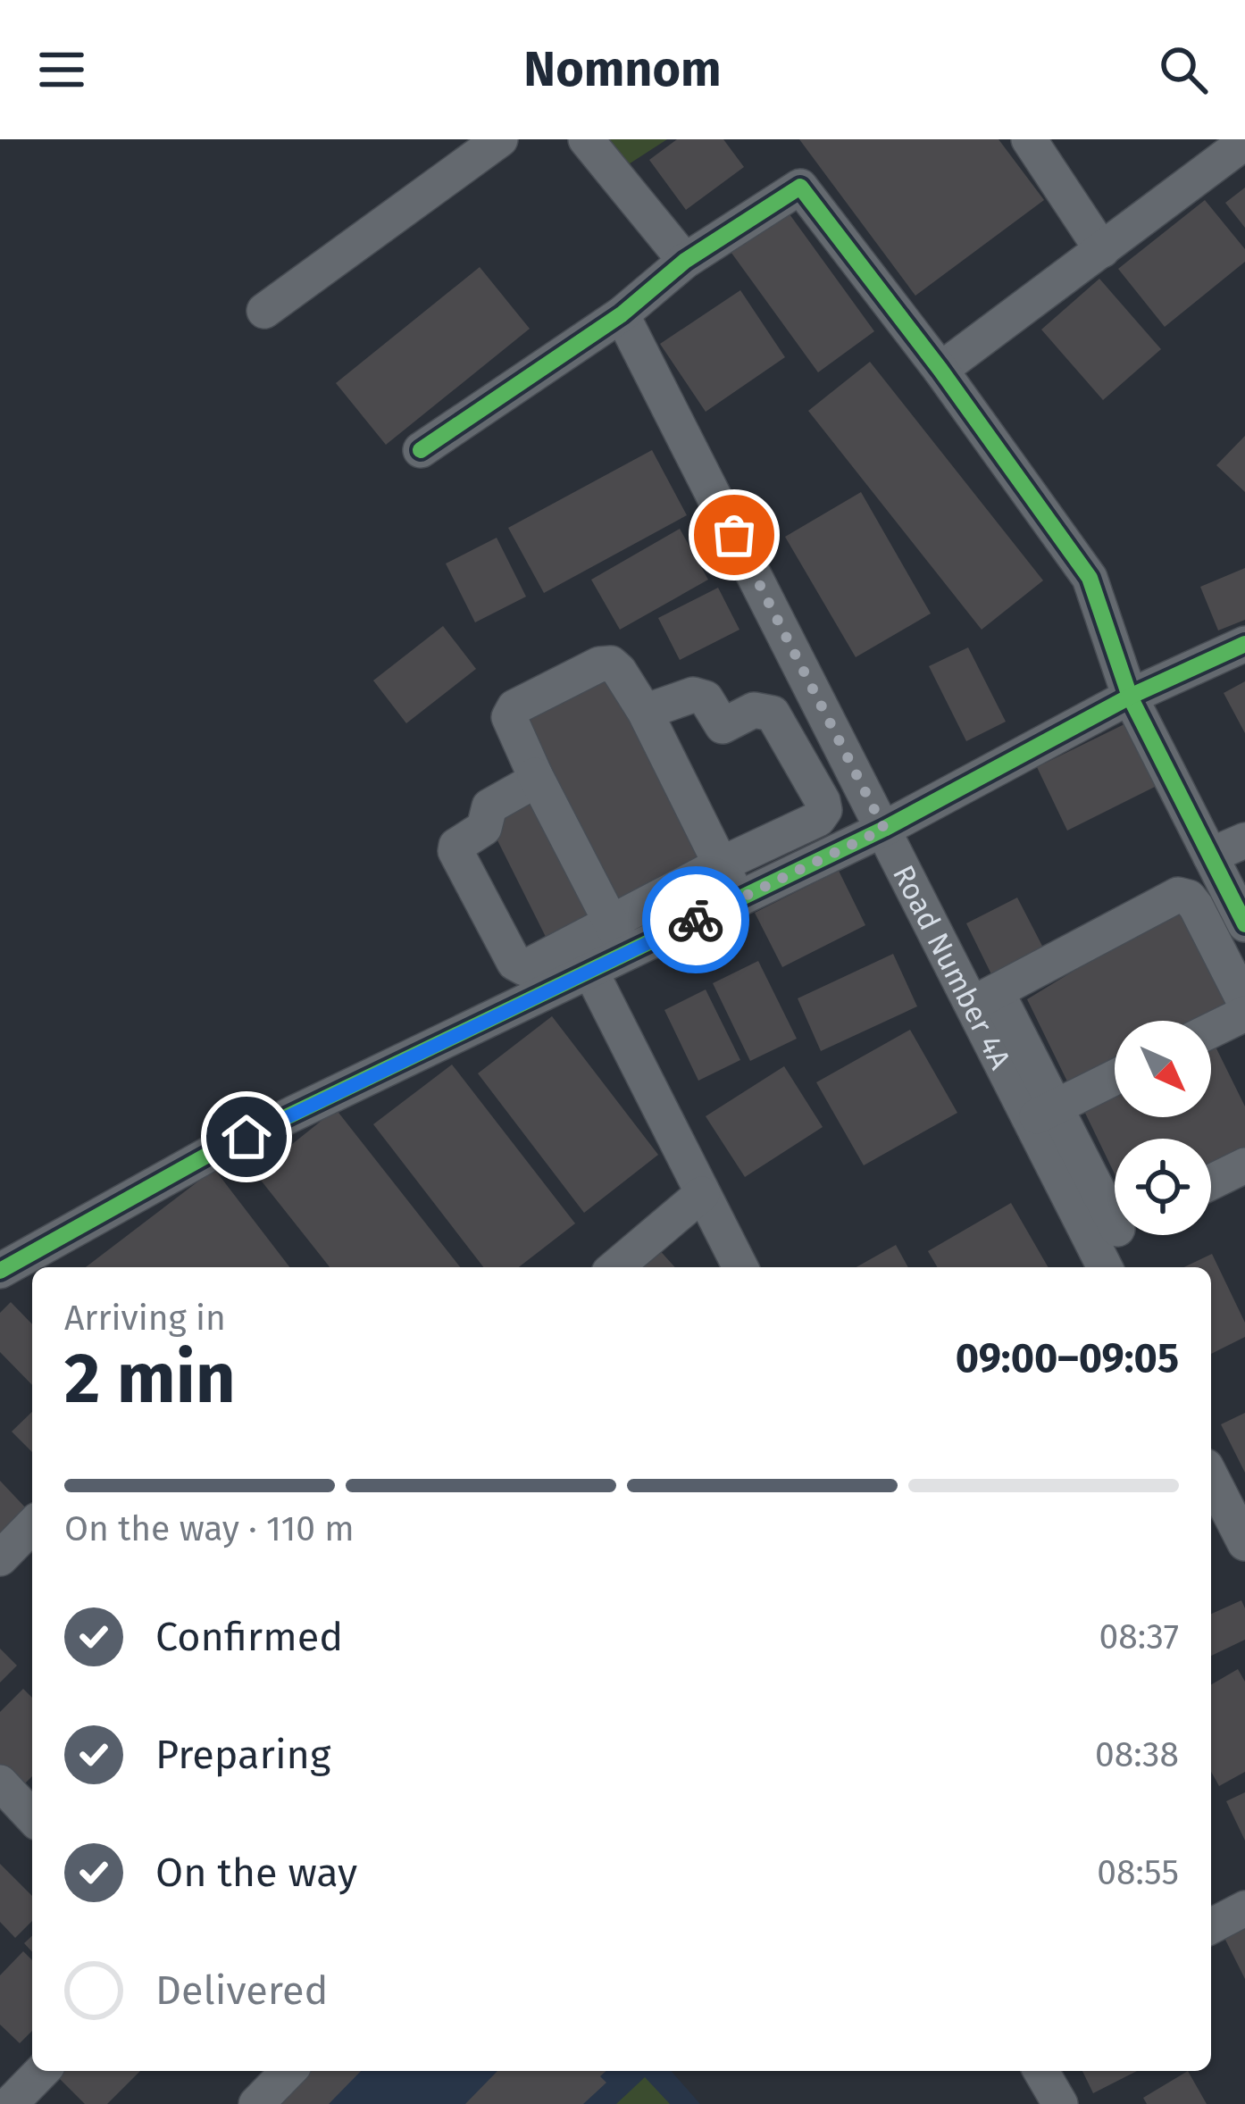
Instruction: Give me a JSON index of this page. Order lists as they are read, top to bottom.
{
  "streets": {
    "street": ["Road Number 4A"]
  },
  "north": "bottom right",
  "page": {
    "header": "Nomnom",
    "heading": ["2 min", "Arriving in", "09:00–09:05"],
    "bar": "On the way · 110 m",
    "list": [
      ["Confirmed", "08:37"],
      ["Preparing", "08:38"],
      ["On the way", "08:55"],
      "Delivered"
    ]
  }
}
